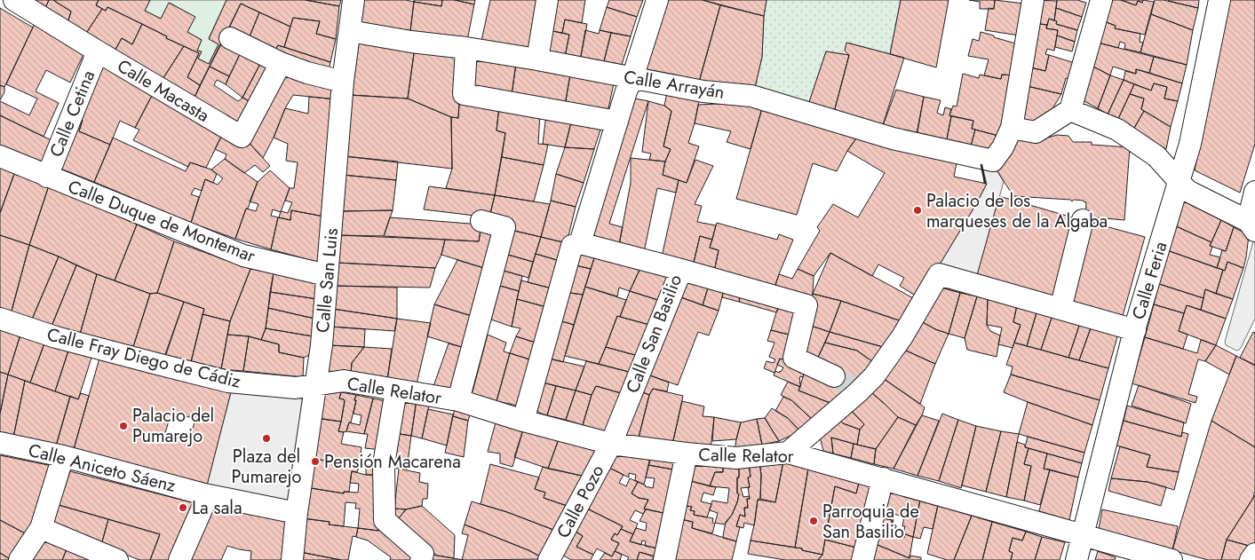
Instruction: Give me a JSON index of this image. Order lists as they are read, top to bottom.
{
  "streets": {
    "street": [
      "Calle Arrayán",
      "Calle Macasta",
      "Calle Cetina",
      "Calle Duque de Montemar",
      "Calle San Luis",
      "Calle Feria",
      "Calle San Basilio",
      "Calle Fray Diego de Cádiz",
      "Calle Relator",
      "Calle Aniceto Sáenz",
      "Calle Pozo"
    ]
  },
  "crossings": [
    ["Calle Arrayán", "Calle San Luis"],
    ["Calle Macasta", "Calle Cetina"],
    ["Calle Cetina", "Calle Duque de Montemar"],
    ["Calle Duque de Montemar", "Calle San Luis"],
    ["Calle San Luis", "Calle Fray Diego de Cádiz"],
    ["Calle San Luis", "Calle Relator"],
    ["Calle San Luis", "Calle Aniceto Sáenz"],
    ["Calle Feria", "Calle Relator"],
    ["Calle San Basilio", "Calle Relator"],
    ["Calle San Basilio", "Calle Pozo"],
    ["Calle Fray Diego de Cádiz", "Calle Relator"],
    ["Calle Relator", "Calle Pozo"]
  ],
  "places": [
    "Palacio de los marqueses de la Algaba",
    "Palacio del Pumarejo",
    "Plaza del Pumarejo",
    "Pensión Macarena",
    "La sala",
    "Parroquia de San Basilio"
  ]
}
